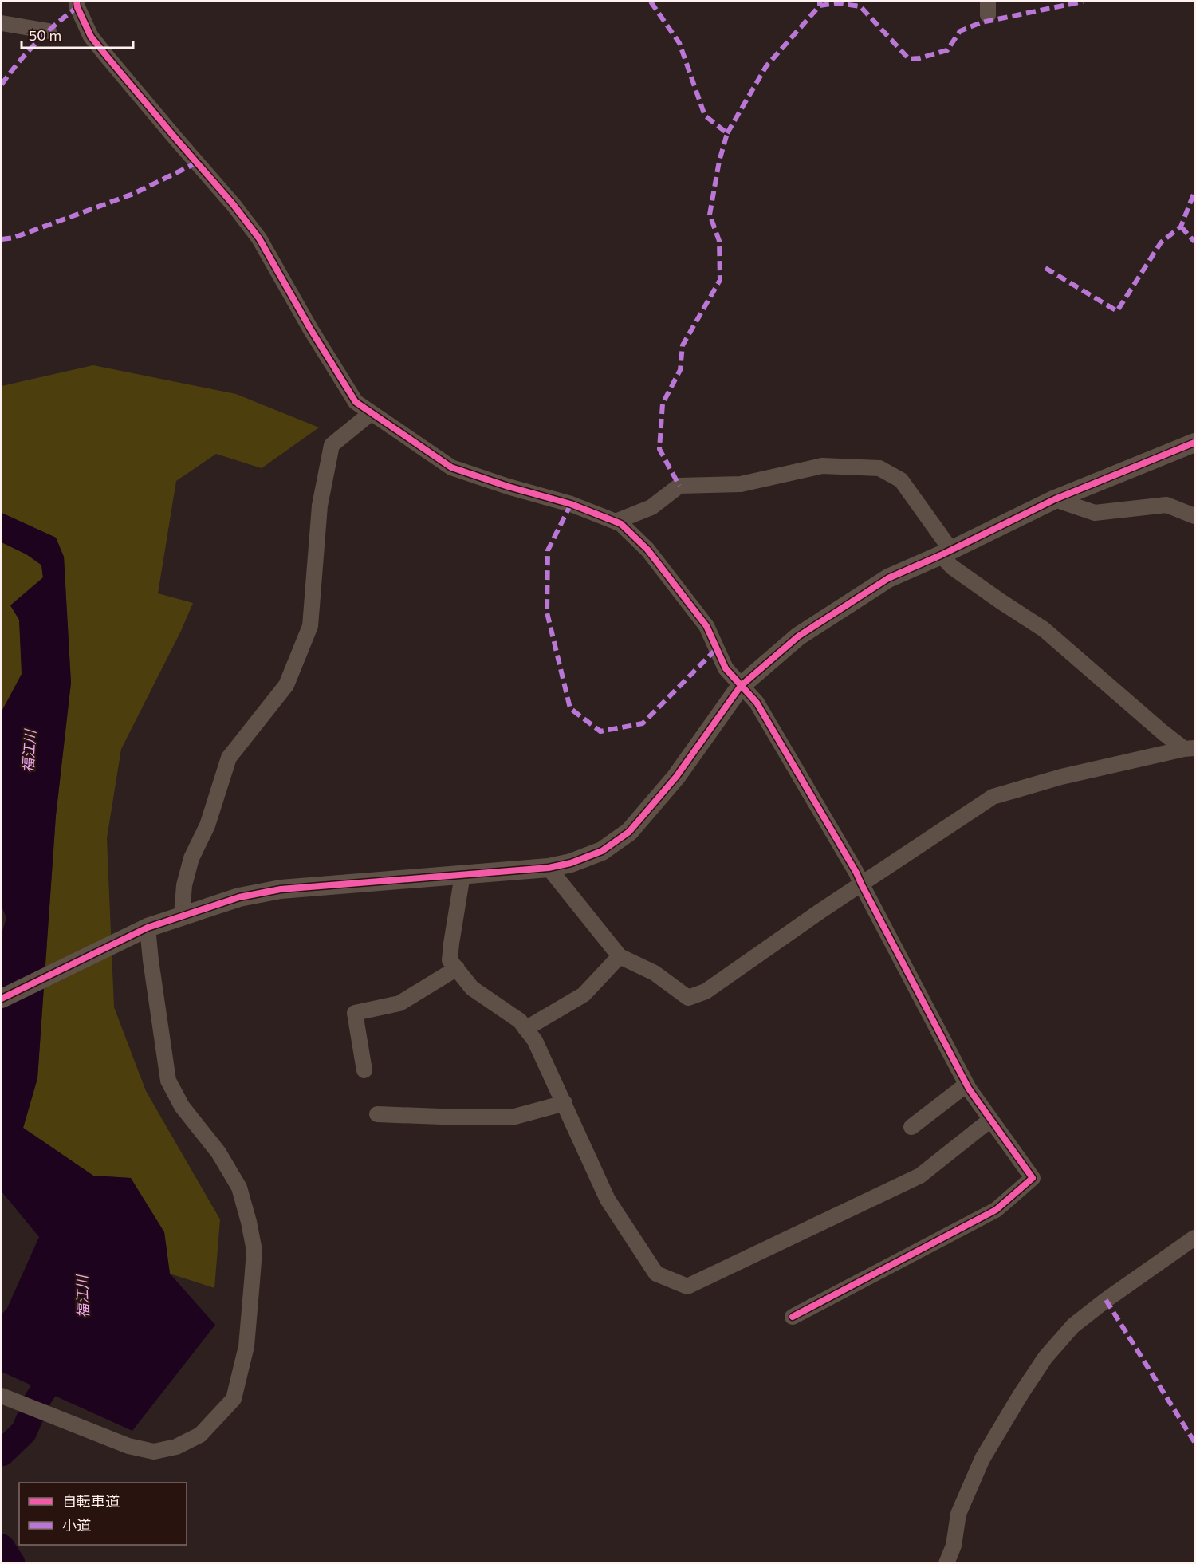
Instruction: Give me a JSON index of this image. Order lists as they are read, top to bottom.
{
  "water": ["福江川"],
  "legend": ["自転車道", "小道"],
  "scale_bar": "50 m"
}
